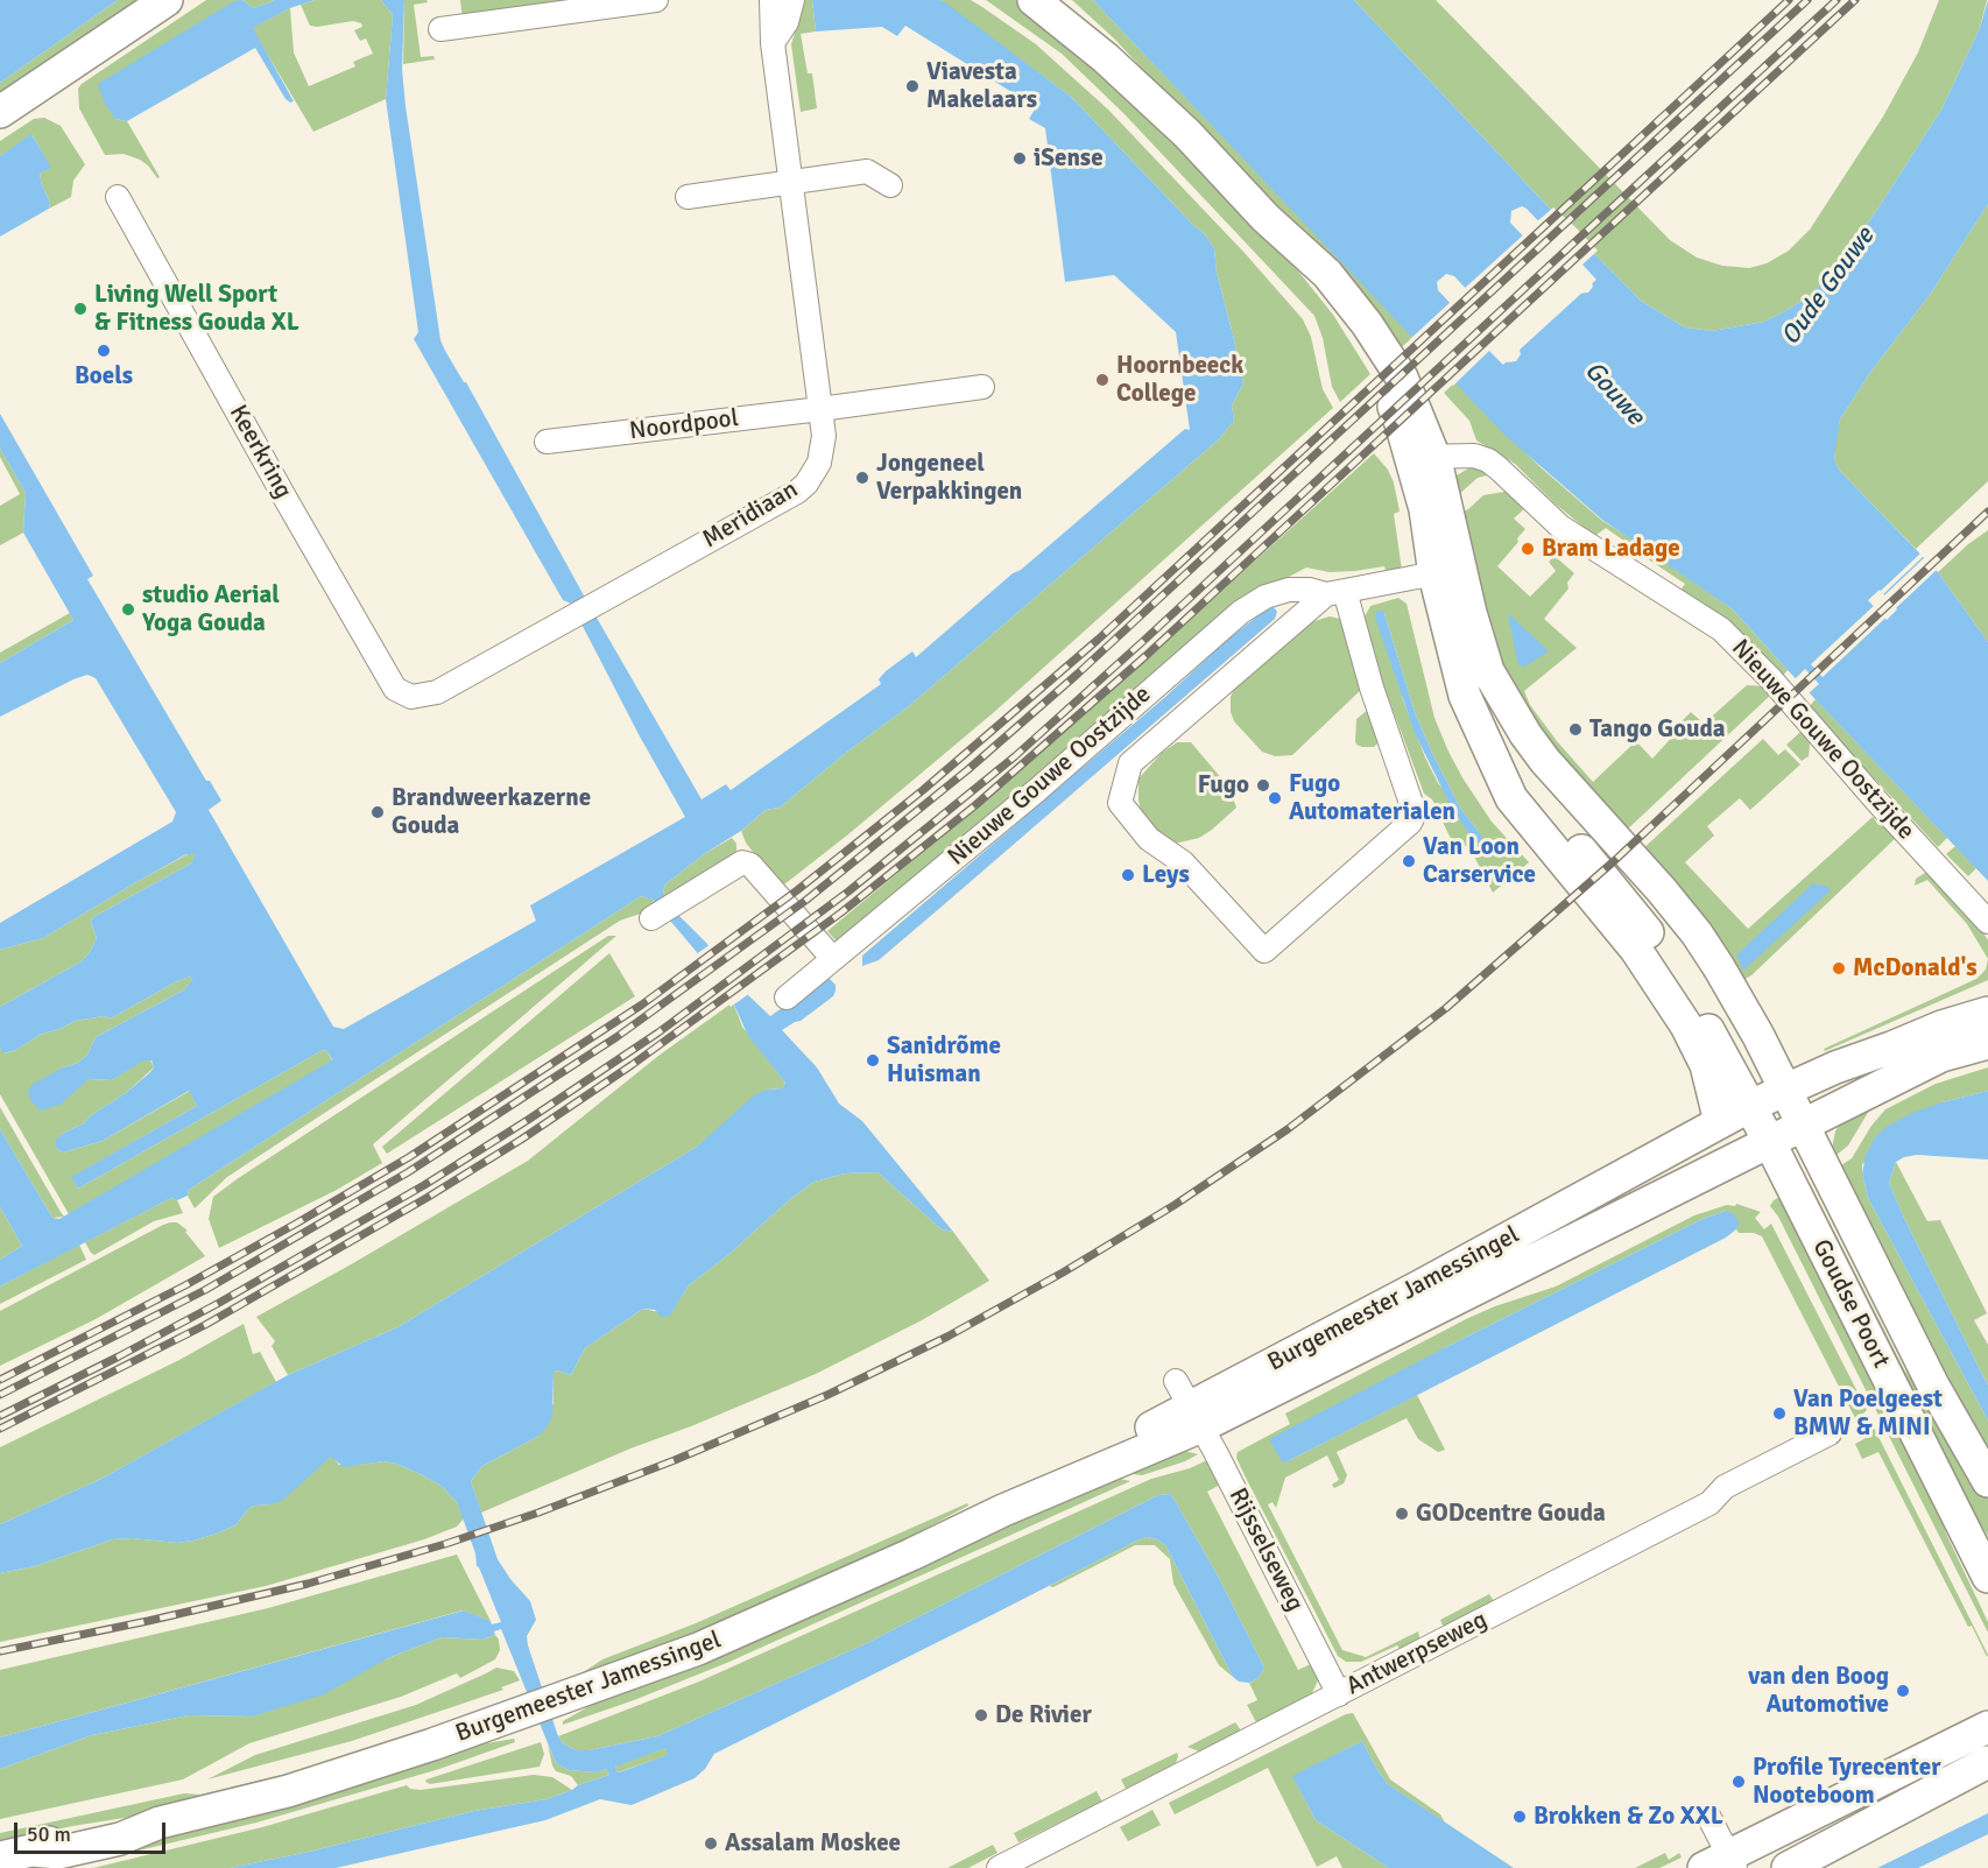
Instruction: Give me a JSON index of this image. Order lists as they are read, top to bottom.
{
  "streets": {
    "main road": ["Burgemeester Jamessingel", "Goudse Poort"],
    "street": [
      "Noordpool",
      "Keerkring",
      "Meridiaan",
      "Nieuwe Gouwe Oostzijde",
      "Rijsselseweg",
      "Antwerpseweg"
    ]
  },
  "crossings": [
    ["Noordpool", "Meridiaan"],
    ["Keerkring", "Meridiaan"],
    ["Burgemeester Jamessingel", "Goudse Poort"],
    ["Burgemeester Jamessingel", "Rijsselseweg"],
    ["Rijsselseweg", "Antwerpseweg"]
  ],
  "water": ["Oude Gouwe", "Gouwe"],
  "places": [
    "Viavesta Makelaars",
    "iSense",
    "Living Well Sport & Fitness Gouda XL",
    "Boels",
    "Hoornbeeck College",
    "Jongeneel Verpakkingen",
    "Bram Ladage",
    "studio Aerial Yoga Gouda",
    "Tango Gouda",
    "Fugo",
    "Fugo Automaterialen",
    "Brandweerkazerne Gouda",
    "Van Loon Carservice",
    "Leys",
    "McDonald's",
    "Sanidrõme Huisman",
    "Van Poelgeest BMW & MINI",
    "GODcentre Gouda",
    "van den Boog Automotive",
    "De Rivier",
    "Profile Tyrecenter Nooteboom",
    "Brokken & Zo XXL",
    "Assalam Moskee"
  ],
  "scale_bar": "50 m"
}
